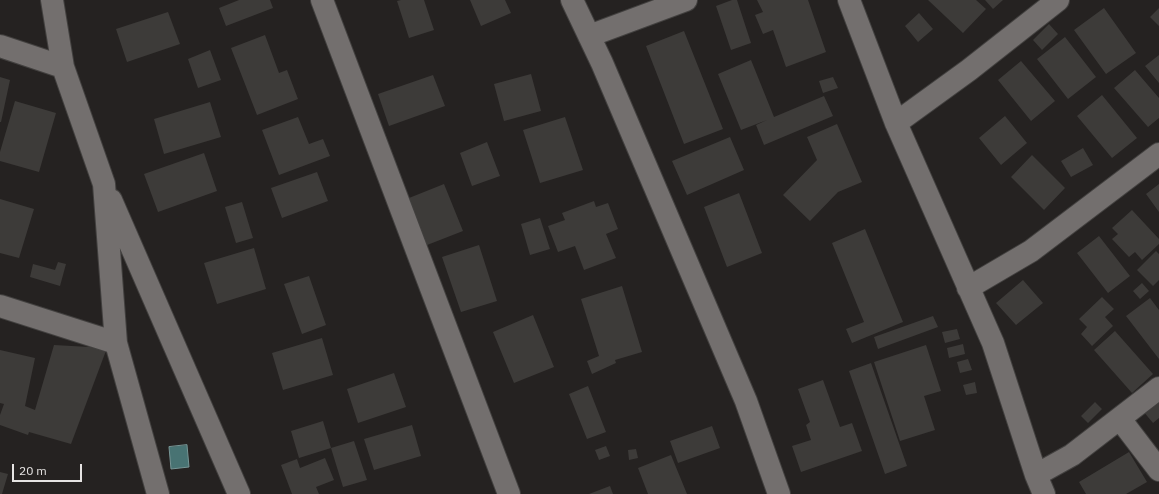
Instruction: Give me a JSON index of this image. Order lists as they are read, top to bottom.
{
  "scale_bar": "20 m"
}
